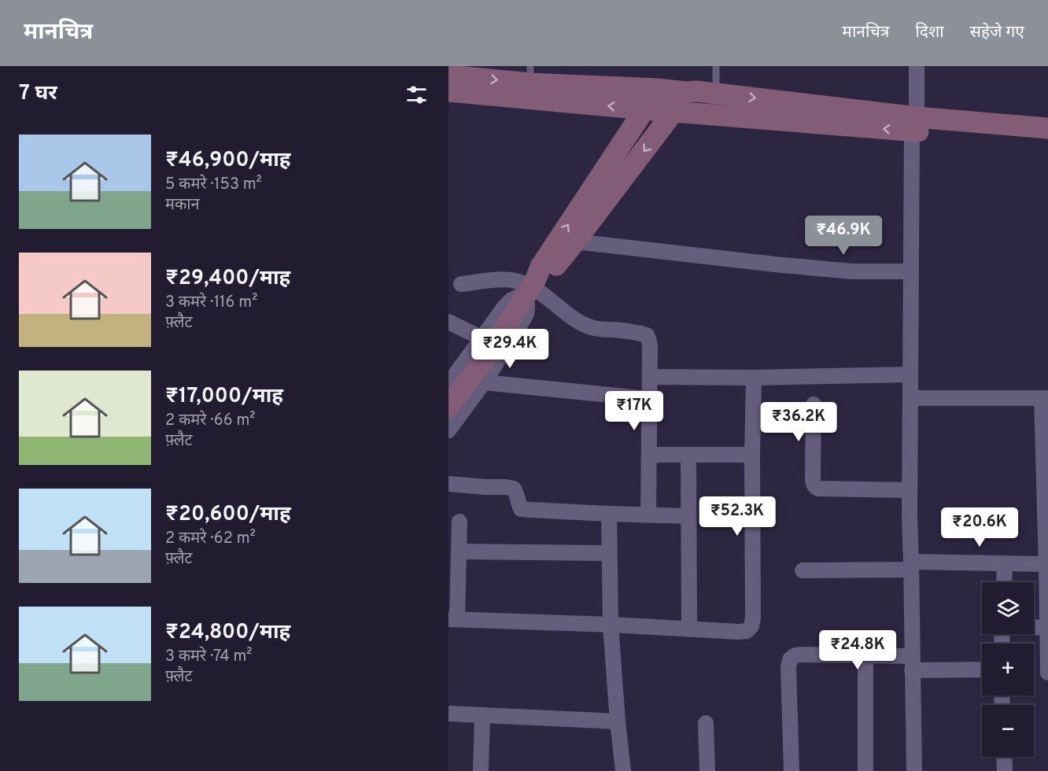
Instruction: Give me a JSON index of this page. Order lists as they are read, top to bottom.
{
  "page": {
    "header": "मानचित्र",
    "nav": ["मानचित्र", "दिशा", "सहेजे गए"],
    "heading": "7 घर",
    "list": [
      {
        "name": "₹46,900/माह",
        "note": "5 कमरे · 153 m² · मकान"
      },
      {
        "name": "₹29,400/माह",
        "note": "3 कमरे · 116 m² · फ़्लैट"
      },
      {
        "name": "₹17,000/माह",
        "note": "2 कमरे · 66 m² · फ़्लैट"
      },
      {
        "name": "₹20,600/माह",
        "note": "2 कमरे · 62 m² · फ़्लैट"
      },
      {
        "name": "₹24,800/माह",
        "note": "3 कमरे · 74 m² · फ़्लैट"
      }
    ],
    "price": [
      "₹46.9K",
      "₹29.4K",
      "₹17K",
      "₹36.2K",
      "₹52.3K",
      "₹20.6K",
      "₹24.8K"
    ],
    "map_buttons": ["+", "−"]
  }
}
